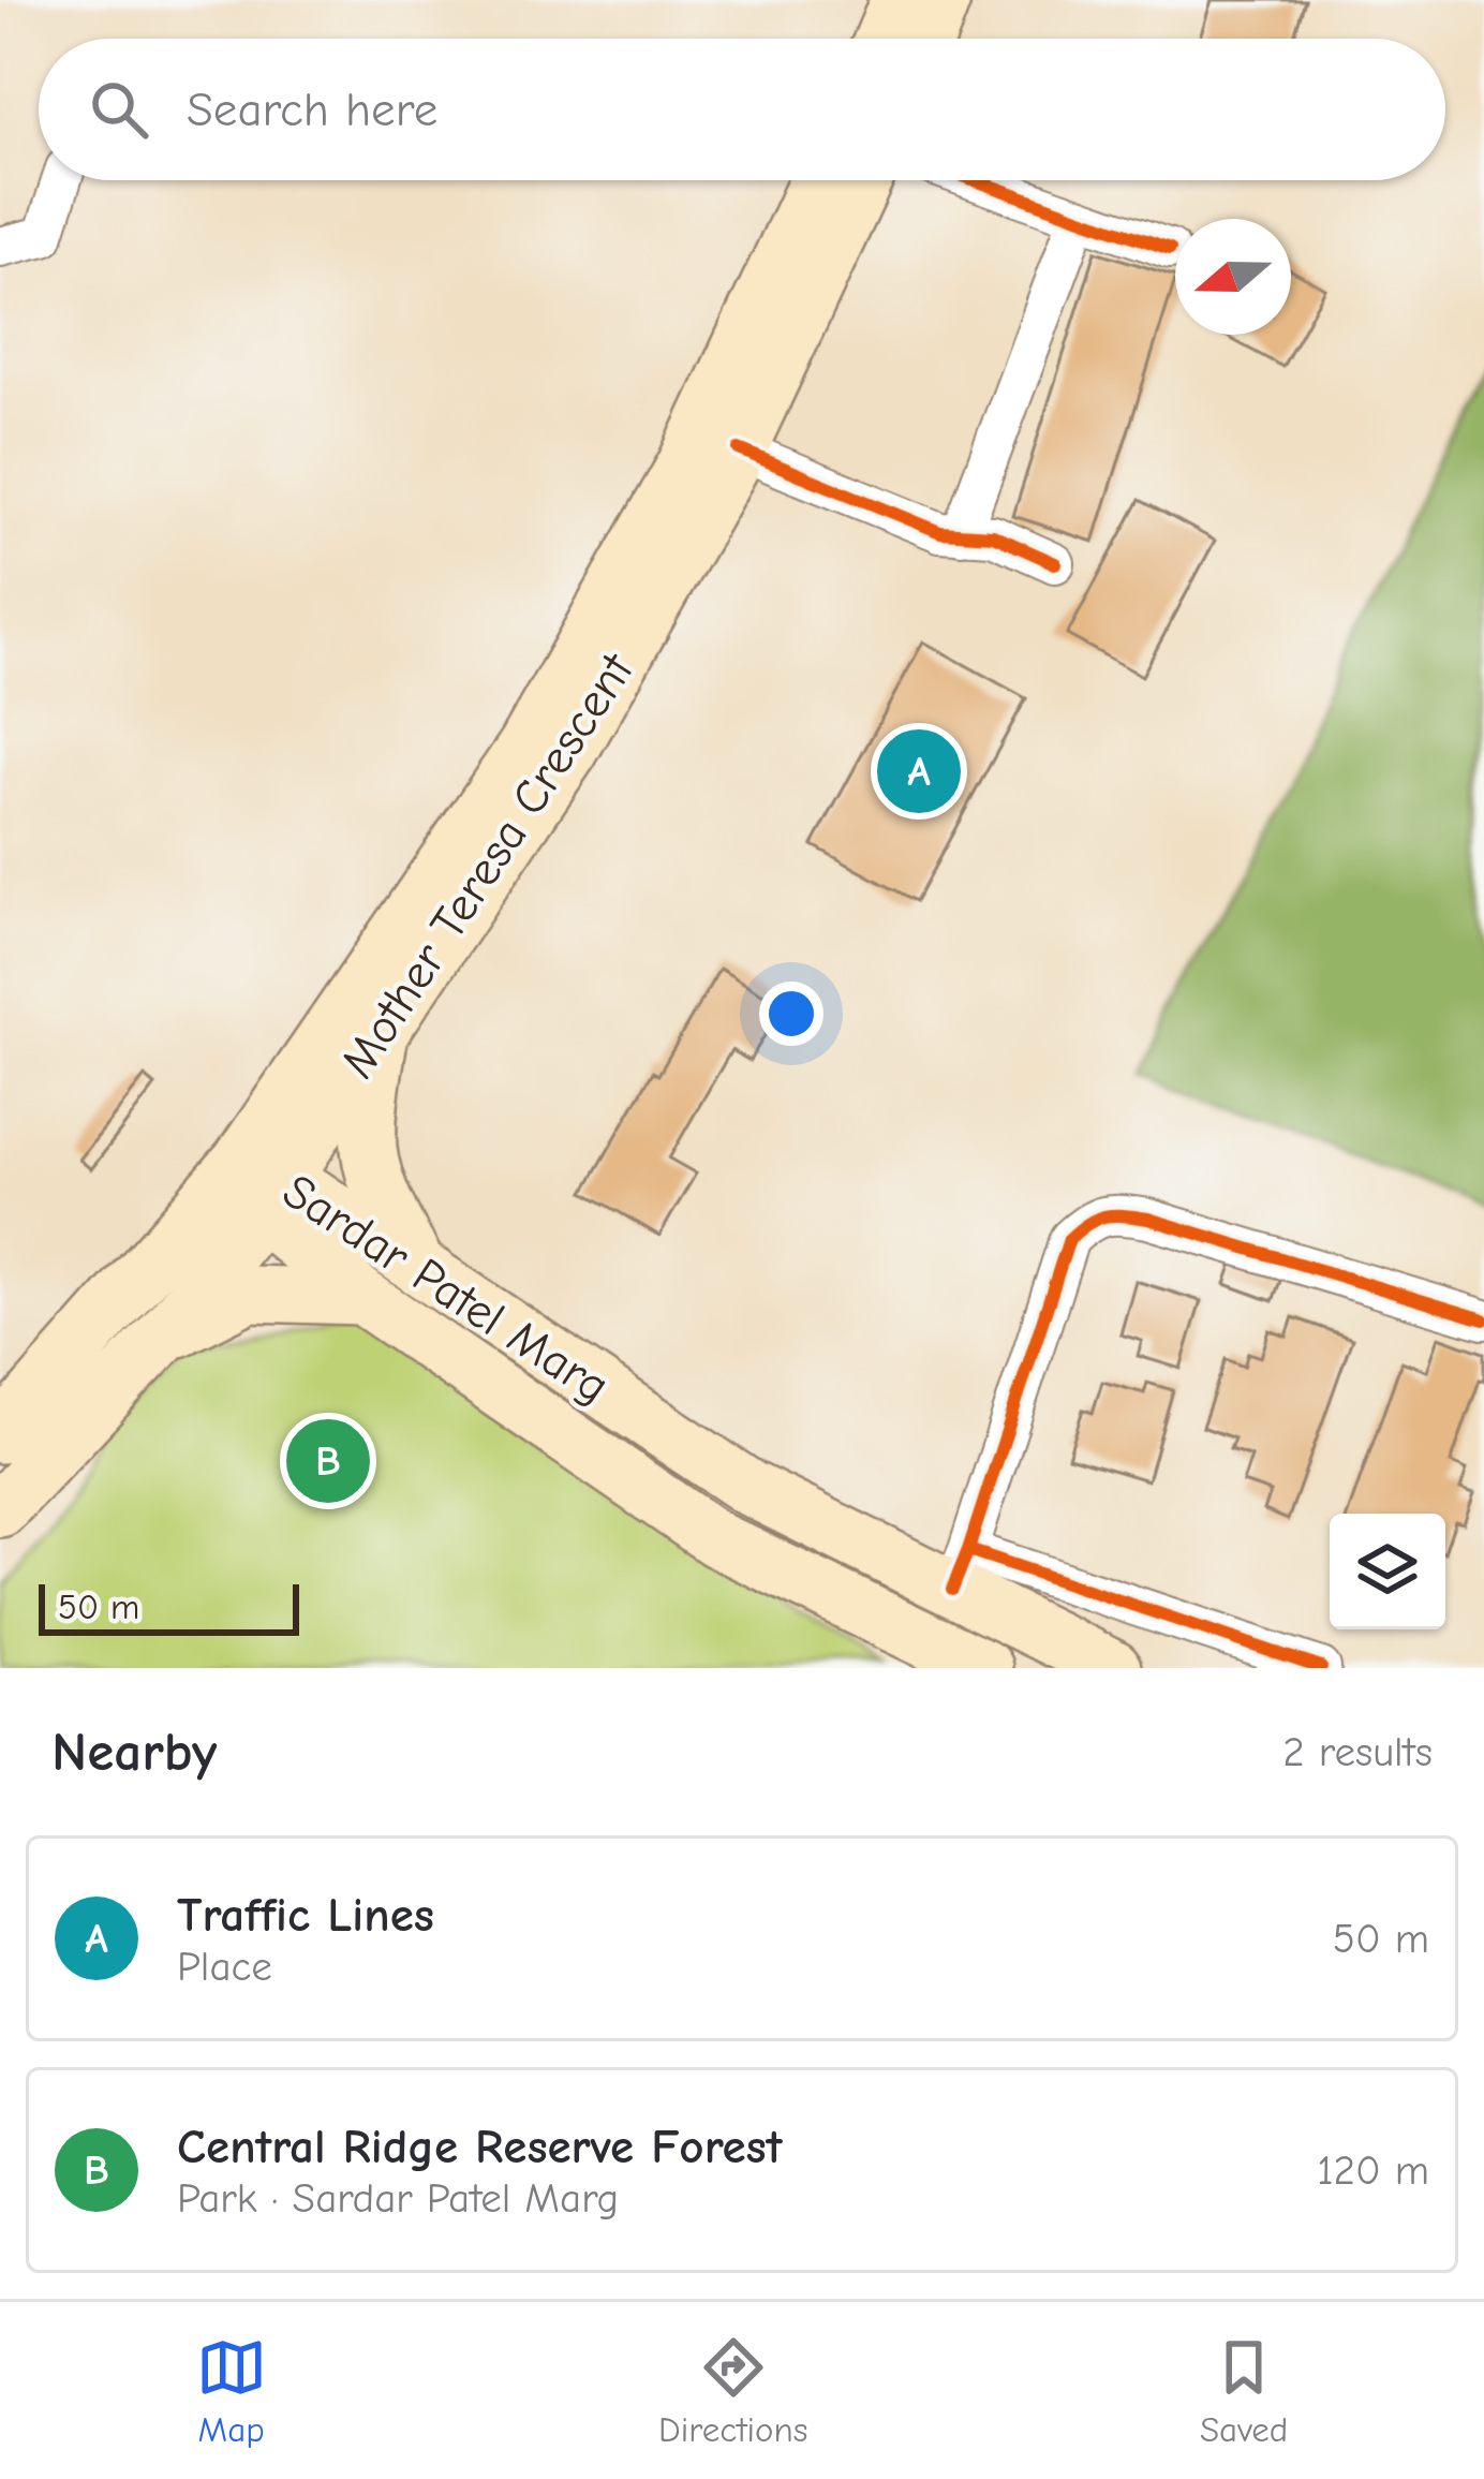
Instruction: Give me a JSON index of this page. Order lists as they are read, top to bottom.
{
  "streets": {
    "main road": ["Mother Teresa Crescent", "Sardar Patel Marg"]
  },
  "crossings": [
    ["Mother Teresa Crescent", "Sardar Patel Marg"]
  ],
  "scale_bar": "50 m",
  "north": "left",
  "page": {
    "search": "Search here",
    "pins": ["A", "B"],
    "scale": "50 m",
    "heading": ["Nearby", "2 results"],
    "list": [
      {
        "mark": "A",
        "name": "Traffic Lines",
        "note": "Place",
        "value": "50 m"
      },
      {
        "mark": "B",
        "name": "Central Ridge Reserve Forest",
        "note": "Park · Sardar Patel Marg",
        "value": "120 m"
      }
    ],
    "nav": ["Map", "Directions", "Saved"]
  }
}
